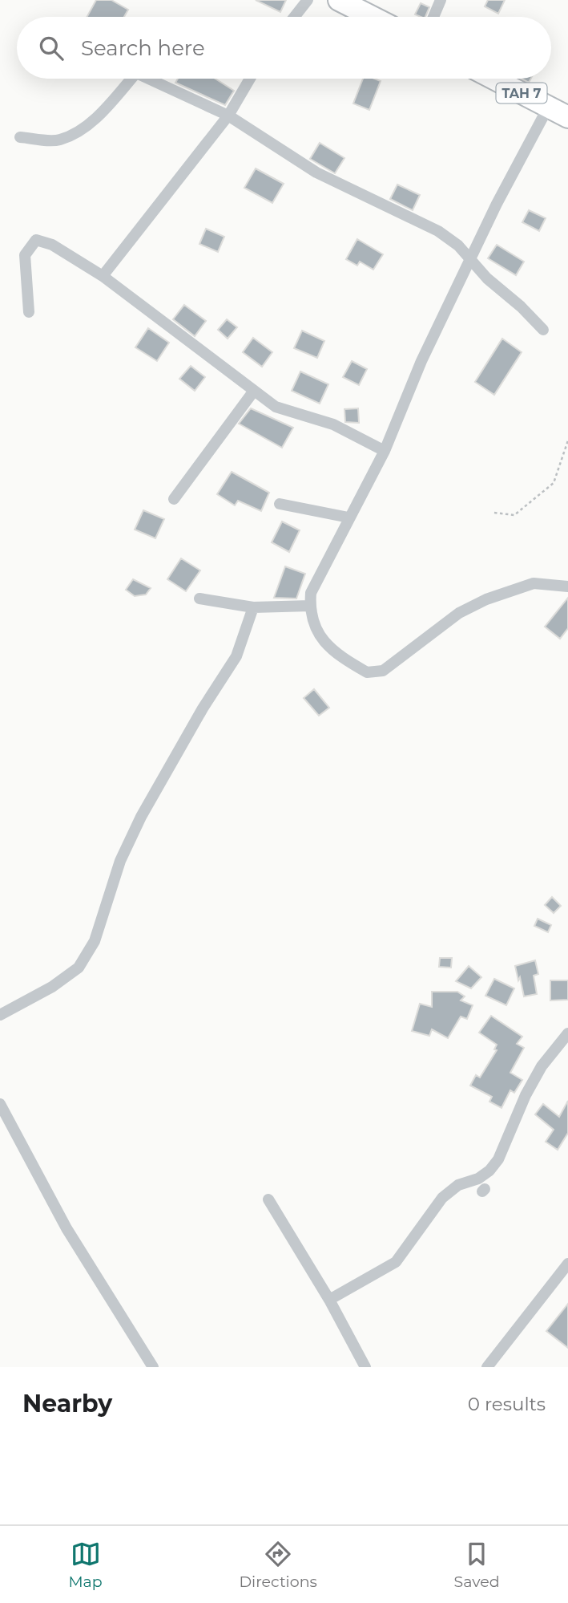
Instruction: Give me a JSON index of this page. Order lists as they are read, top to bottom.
{
  "streets": {
    "highway": ["TAH 7"]
  },
  "page": {
    "search": "Search here",
    "heading": ["Nearby", "0 results"],
    "nav": ["Map", "Directions", "Saved"]
  }
}
